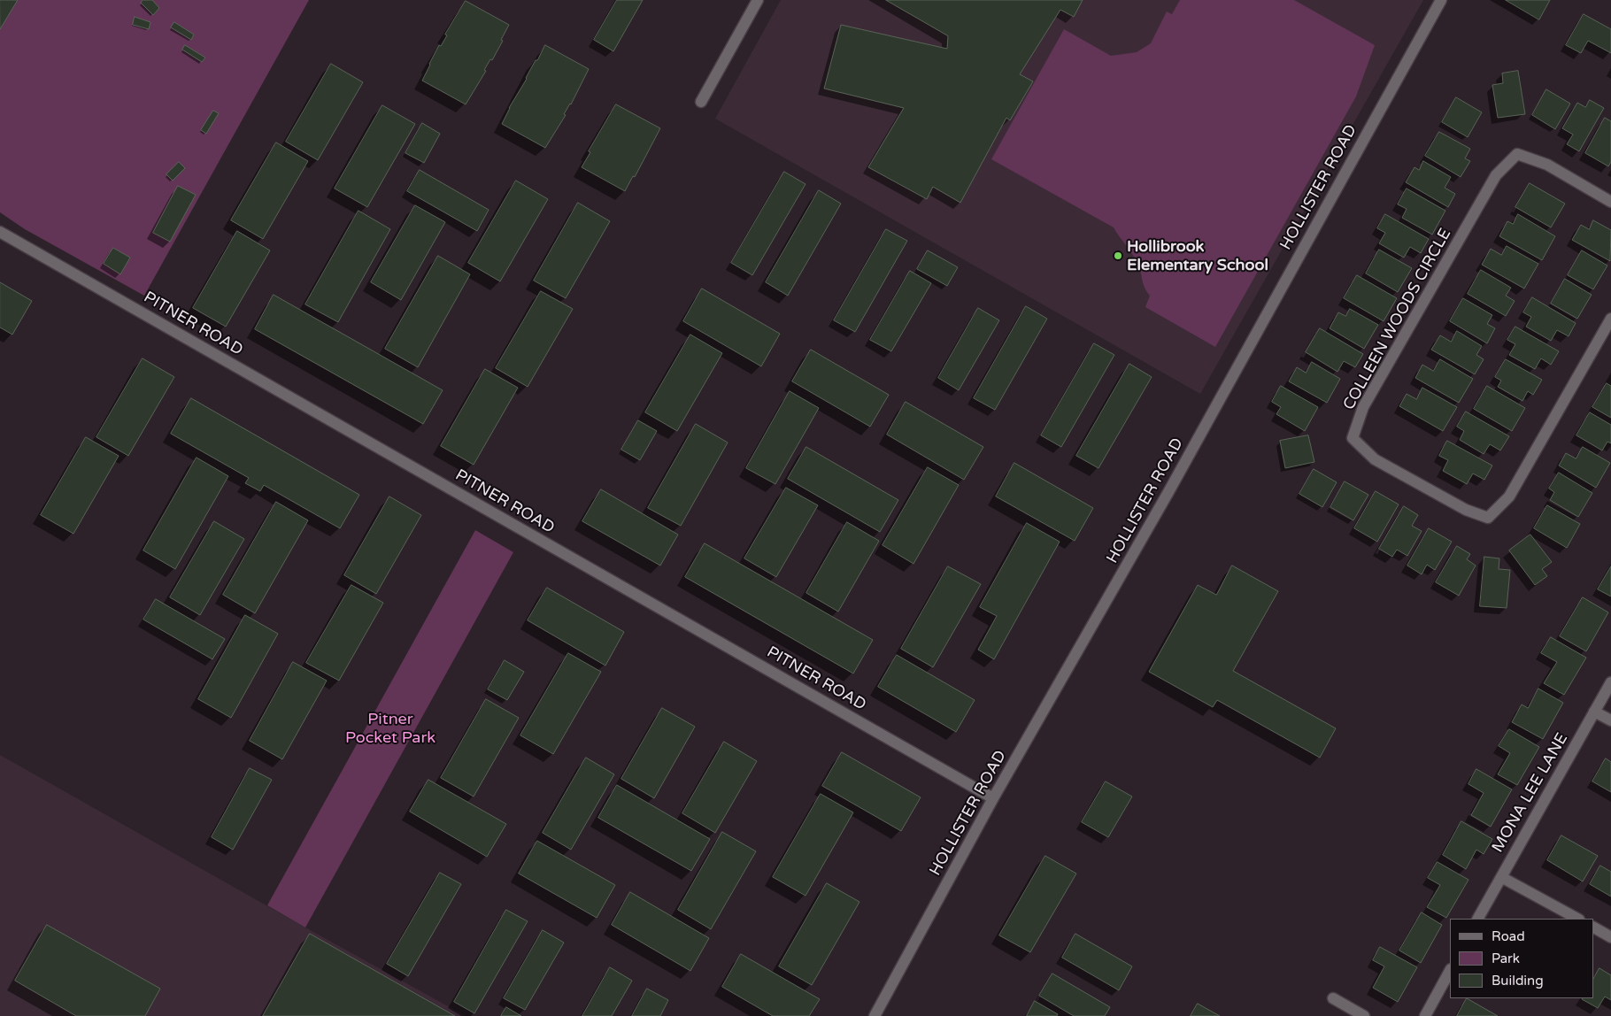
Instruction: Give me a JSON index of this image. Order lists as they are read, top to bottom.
{
  "streets": {
    "street": [
      "HOLLISTER ROAD",
      "COLLEEN WOODS CIRCLE",
      "PITNER ROAD",
      "MONA LEE LANE"
    ]
  },
  "crossings": [
    ["HOLLISTER ROAD", "PITNER ROAD"]
  ],
  "parks": ["Pitner Pocket Park"],
  "places": ["Hollibrook Elementary School"],
  "legend": ["Road", "Park", "Building"]
}
